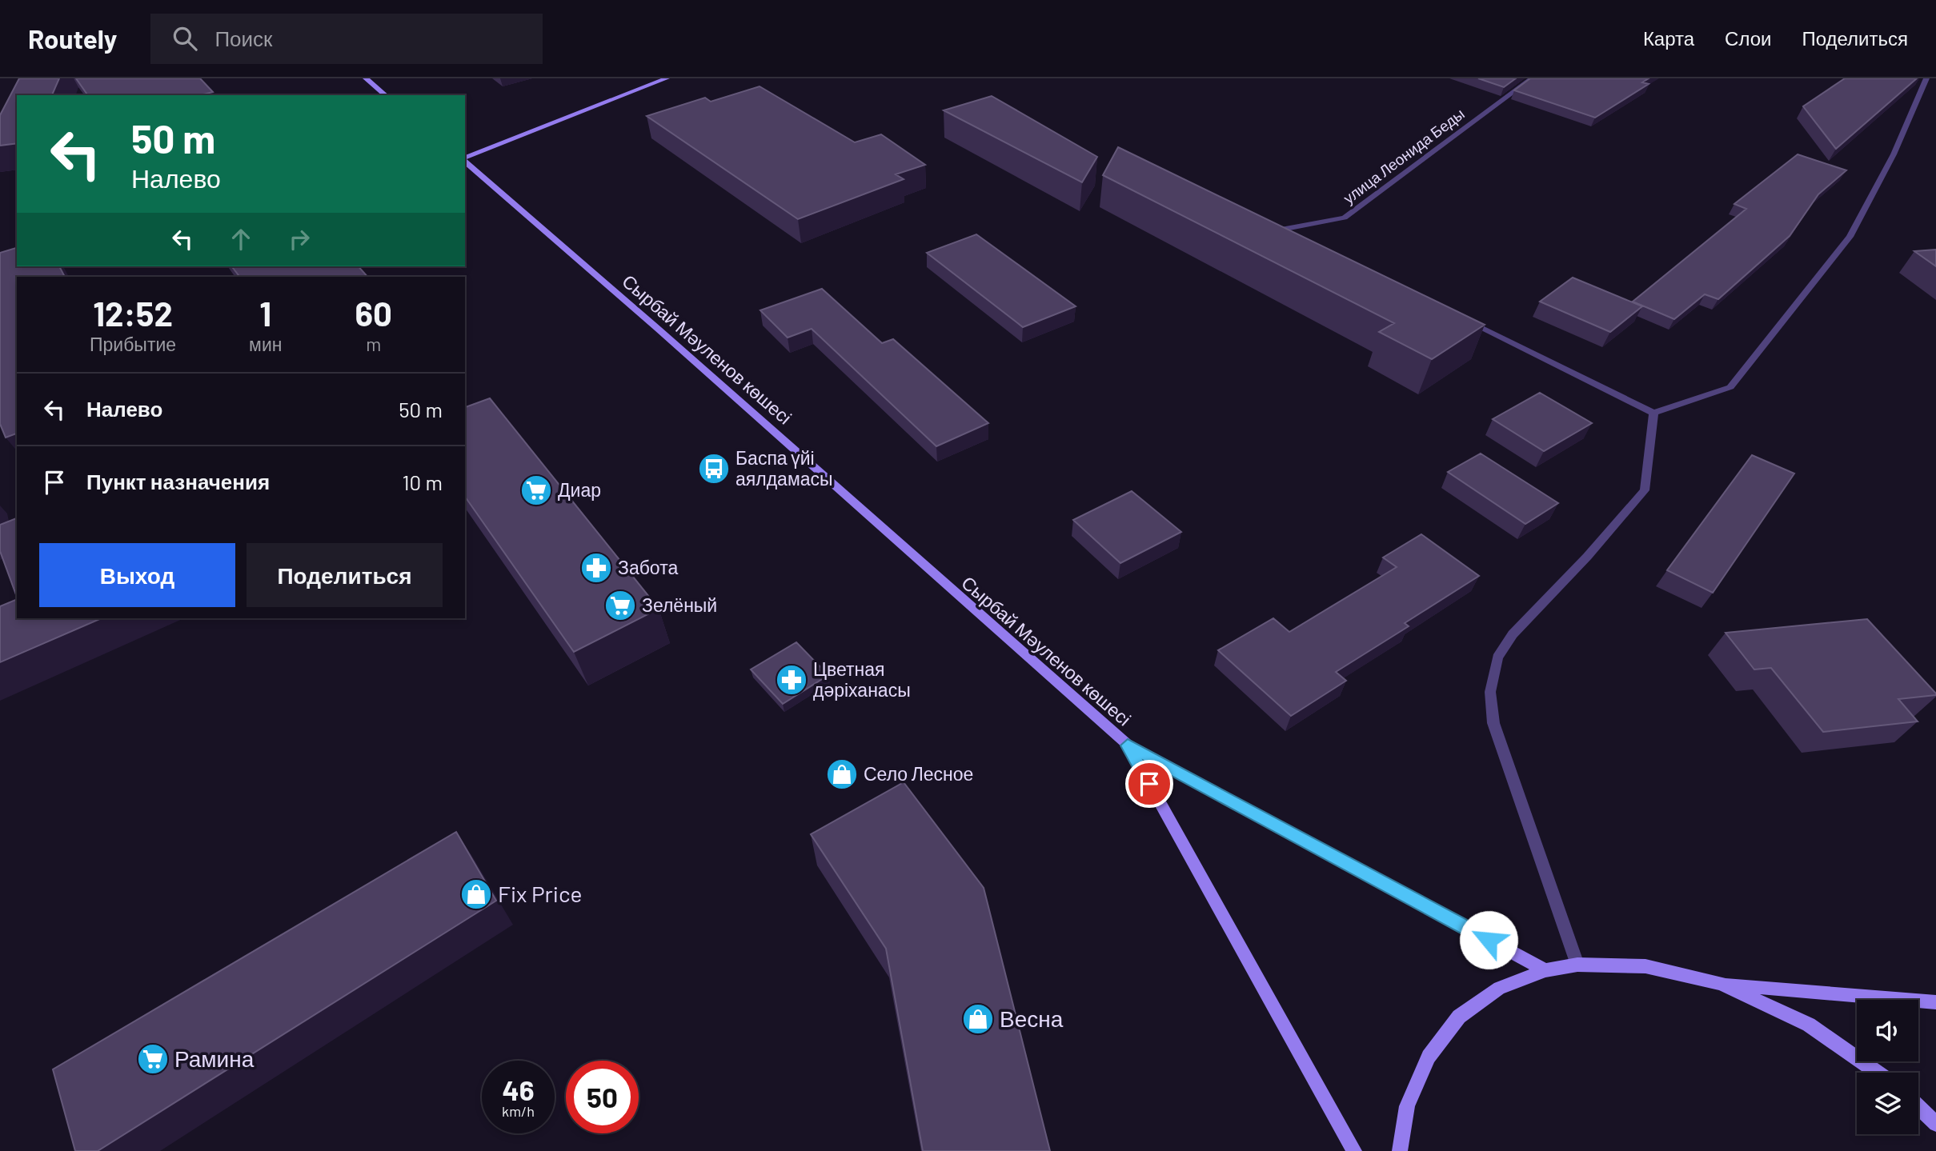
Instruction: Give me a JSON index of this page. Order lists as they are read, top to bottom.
{
  "streets": {
    "main road": ["Сырбай Мәуленов көшесі"],
    "street": ["улица Леонида Беды"]
  },
  "places": {
    "bus stop": ["Баспа үйі аялдамасы"],
    "supermarket": ["Диар", "Зелёный", "Рамина"],
    "pharmacy": ["Забота", "Цветная дәріханасы"],
    "shop": ["Село Лесное", "Fix Price", "Весна"]
  },
  "page": {
    "header": "Routely",
    "search": "Поиск",
    "nav": ["Карта", "Слои", "Поделиться"],
    "turn": ["50 m", "Налево"],
    "eta": [
      "12:52",
      "Прибытие",
      "1",
      "мин",
      "60",
      "m"
    ],
    "list": [
      {
        "name": "Налево",
        "value": "50 m"
      },
      {
        "name": "Пункт назначения",
        "value": "10 m"
      }
    ],
    "buttons": ["Выход", "Поделиться"],
    "speed": "46 km/h",
    "limit": "50"
  }
}
